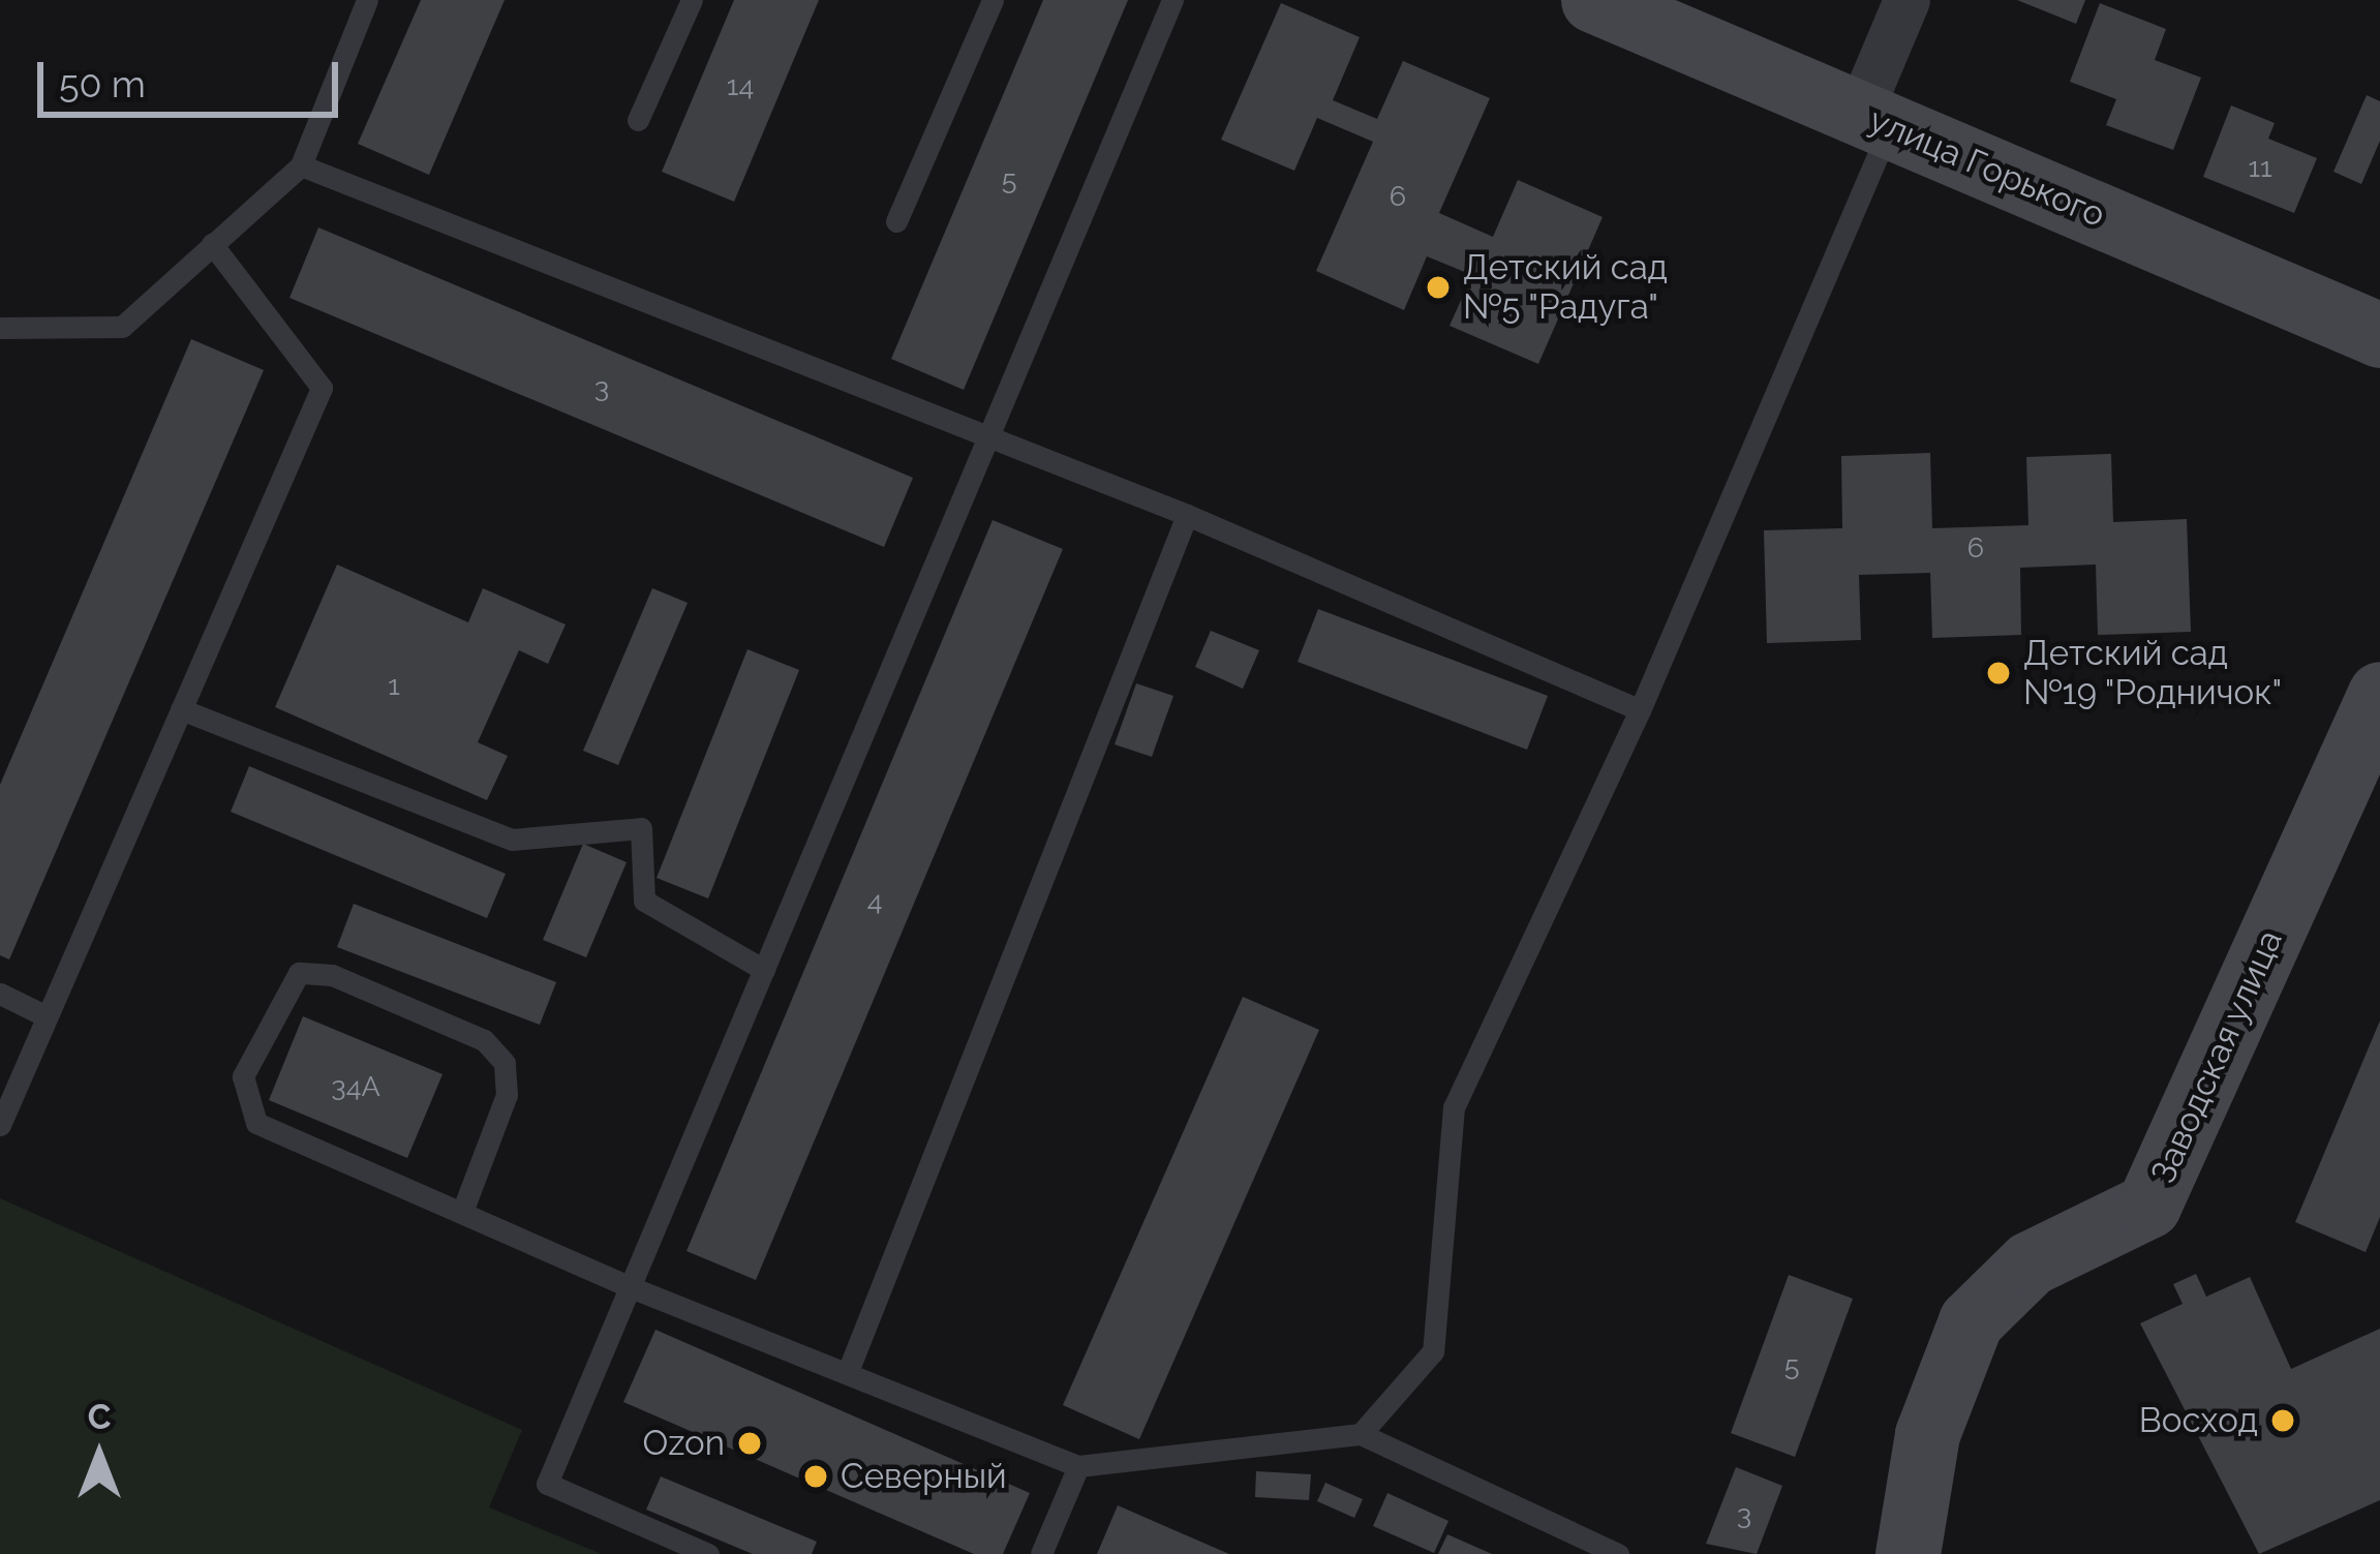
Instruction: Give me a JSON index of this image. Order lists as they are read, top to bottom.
{
  "streets": {
    "street": ["улица Горького", "Заводская улица"]
  },
  "places": [
    "Детский сад №5 \"Радуга\"",
    "Детский сад №19 \"Родничок\"",
    "Восход",
    "Ozon",
    "Северный"
  ],
  "house_numbers": [
    "14",
    "11",
    "5",
    "6",
    "3",
    "6",
    "1",
    "4",
    "34А",
    "5",
    "3"
  ],
  "scale_bar": "50 m",
  "north": "top"
}
